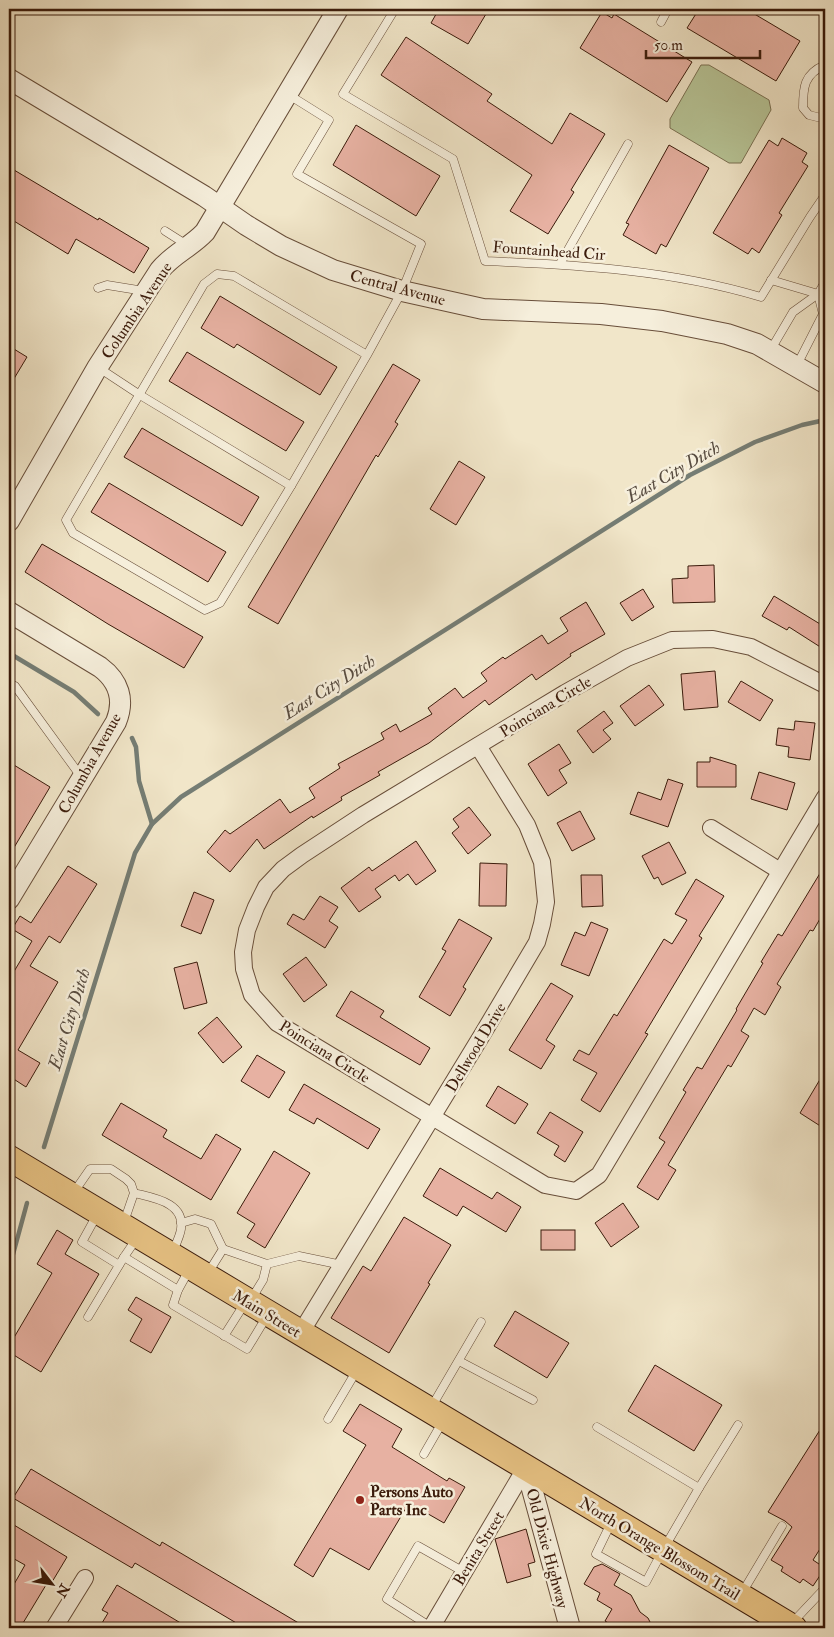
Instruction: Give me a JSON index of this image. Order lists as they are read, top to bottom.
{
  "streets": {
    "main road": ["Main Street", "North Orange Blossom Trail"],
    "street": [
      "Central Avenue",
      "Columbia Avenue",
      "Poinciana Circle",
      "Dellwood Drive",
      "Benita Street",
      "Old Dixie Highway"
    ],
    "lane": ["Fountainhead Cir"]
  },
  "crossings": [
    ["Central Avenue", "Columbia Avenue"],
    ["Poinciana Circle", "Dellwood Drive"],
    ["Dellwood Drive", "Main Street"],
    ["Main Street", "Benita Street"],
    ["Main Street", "Old Dixie Highway"],
    ["Main Street", "North Orange Blossom Trail"],
    ["Benita Street", "Old Dixie Highway"],
    ["Benita Street", "North Orange Blossom Trail"],
    ["Old Dixie Highway", "North Orange Blossom Trail"]
  ],
  "water": ["East City Ditch"],
  "places": ["Persons Auto Parts Inc"],
  "scale_bar": "50 m",
  "north": "bottom right"
}
